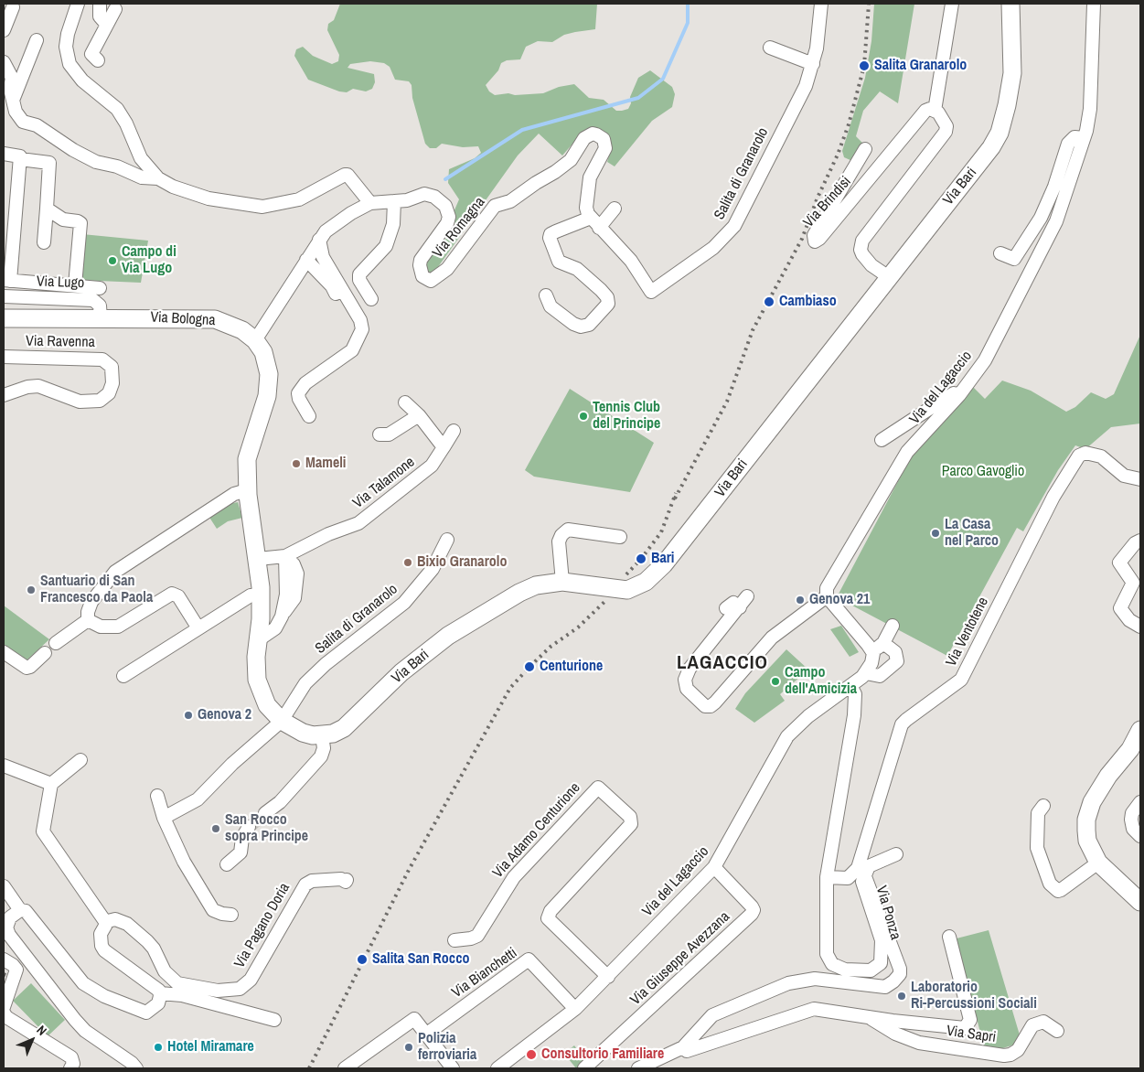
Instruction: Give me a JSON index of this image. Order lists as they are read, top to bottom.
{
  "streets": {
    "street": [
      "Salita di Granarolo",
      "Via Bari",
      "Via Brindisi",
      "Via Romagna",
      "Via Lugo",
      "Via Bologna",
      "Via Ravenna",
      "Via del Lagaccio",
      "Via Talamone",
      "Via Ventotene",
      "Via Adamo Centurione",
      "Via Ponza",
      "Via Pagano Doria",
      "Via Giuseppe Avezzana",
      "Via Bianchetti",
      "Via Sapri"
    ]
  },
  "crossings": [
    ["Salita di Granarolo", "Via Bari"],
    ["Salita di Granarolo", "Via Bologna"],
    ["Via Bari", "Via Bologna"],
    ["Via Lugo", "Via Bologna"],
    ["Via del Lagaccio", "Via Adamo Centurione"],
    ["Via del Lagaccio", "Via Ponza"],
    ["Via del Lagaccio", "Via Giuseppe Avezzana"],
    ["Via del Lagaccio", "Via Bianchetti"],
    ["Via Ventotene", "Via Ponza"]
  ],
  "districts": ["LAGACCIO"],
  "parks": ["Parco Gavoglio"],
  "places": [
    "Salita Granarolo",
    "Campo di Via Lugo",
    "Cambiaso",
    "Tennis Club del Principe",
    "Mameli",
    "La Casa nel Parco",
    "Bari",
    "Bixio Granarolo",
    "Santuario di San Francesco da Paola",
    "Genova 21",
    "Centurione",
    "Campo dell'Amicizia",
    "Genova 2",
    "San Rocco sopra Principe",
    "Salita San Rocco",
    "Laboratorio Ri-Percussioni Sociali",
    "Hotel Miramare",
    "Polizia ferroviaria",
    "Consultorio Familiare"
  ],
  "north": "top right"
}
